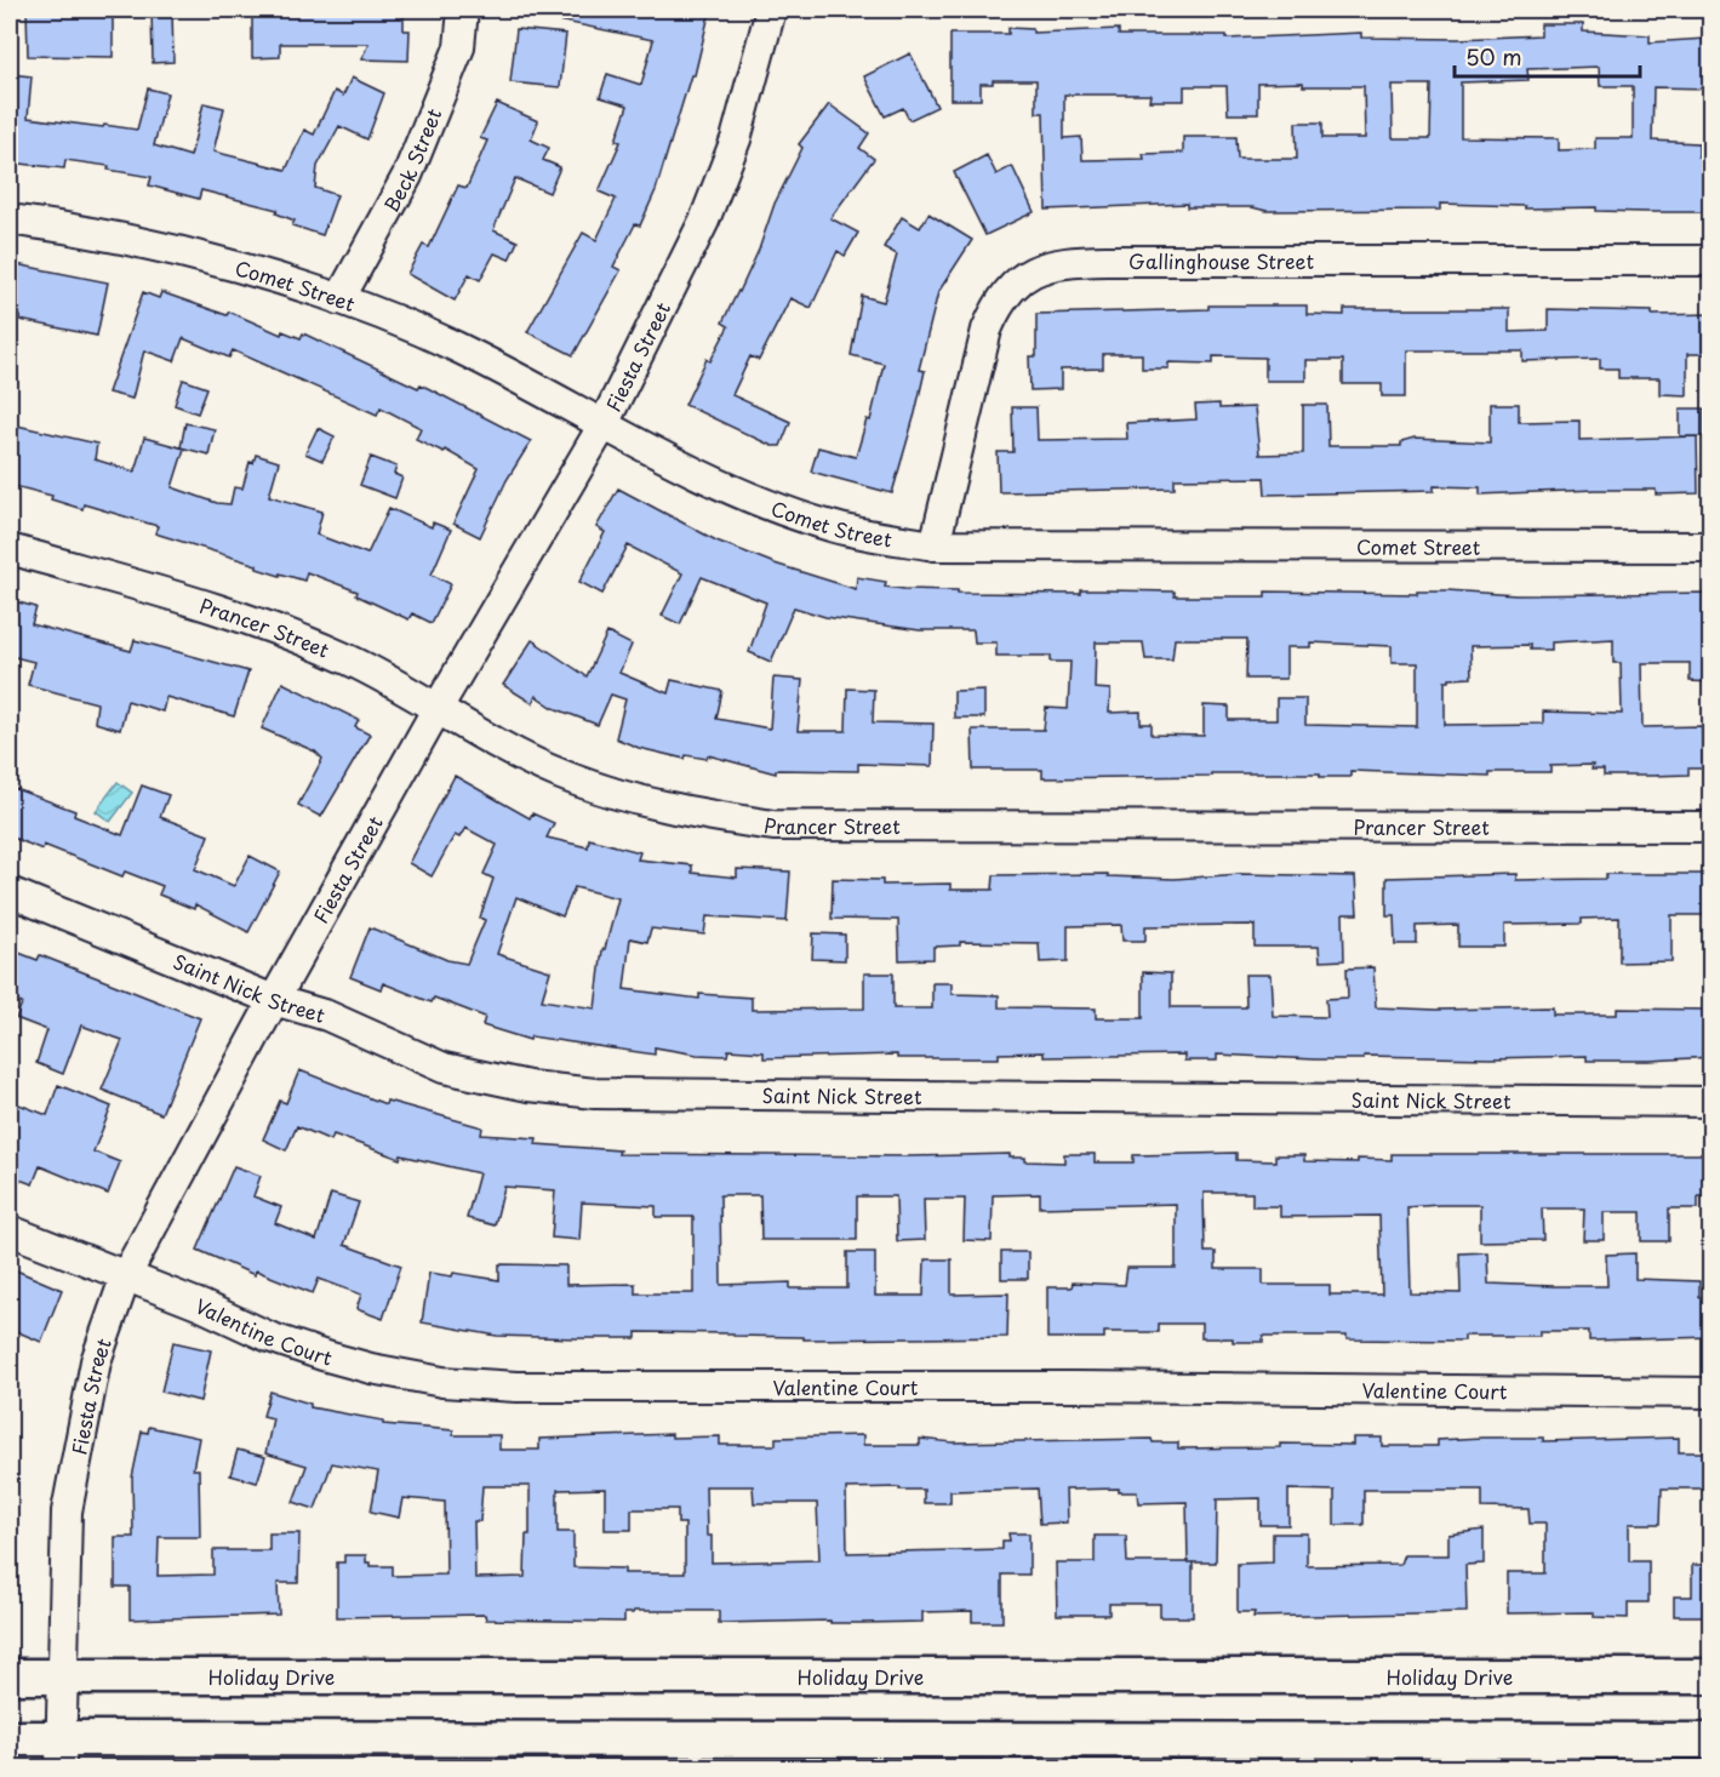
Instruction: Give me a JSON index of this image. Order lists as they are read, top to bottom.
{
  "streets": {
    "street": [
      "Beck Street",
      "Gallinghouse Street",
      "Comet Street",
      "Fiesta Street",
      "Prancer Street",
      "Saint Nick Street",
      "Valentine Court",
      "Holiday Drive"
    ]
  },
  "crossings": [
    ["Beck Street", "Comet Street"],
    ["Gallinghouse Street", "Comet Street"],
    ["Comet Street", "Fiesta Street"],
    ["Fiesta Street", "Prancer Street"],
    ["Fiesta Street", "Saint Nick Street"],
    ["Fiesta Street", "Valentine Court"],
    ["Fiesta Street", "Holiday Drive"]
  ],
  "scale_bar": "50 m"
}
